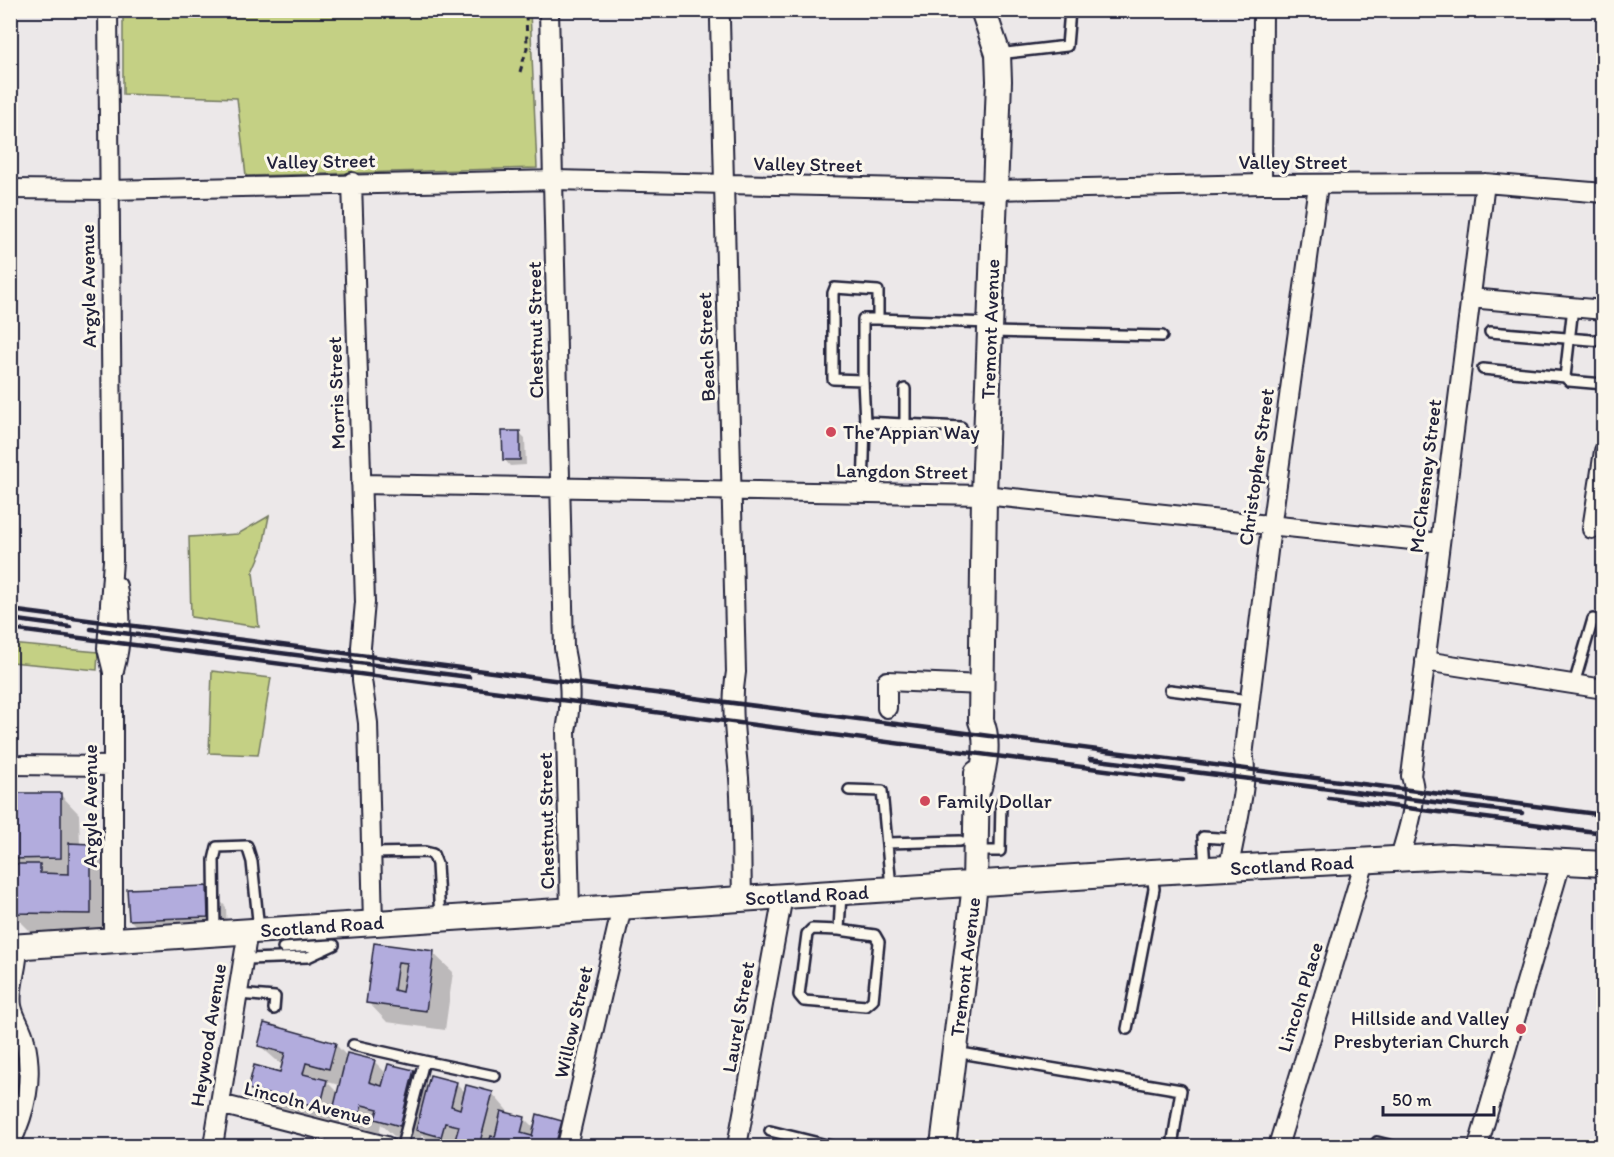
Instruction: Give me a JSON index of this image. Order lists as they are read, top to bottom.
{
  "streets": {
    "main road": ["Tremont Avenue", "Scotland Road"],
    "street": [
      "Valley Street",
      "Argyle Avenue",
      "Chestnut Street",
      "Beach Street",
      "Morris Street",
      "Christopher Street",
      "Langdon Street",
      "McChesney Street",
      "Lincoln Place",
      "Laurel Street",
      "Willow Street",
      "Heywood Avenue",
      "Lincoln Avenue"
    ]
  },
  "crossings": [
    ["Valley Street", "Argyle Avenue"],
    ["Valley Street", "Tremont Avenue"],
    ["Valley Street", "Chestnut Street"],
    ["Valley Street", "Beach Street"],
    ["Valley Street", "Morris Street"],
    ["Valley Street", "Christopher Street"],
    ["Valley Street", "McChesney Street"],
    ["Argyle Avenue", "Scotland Road"],
    ["Tremont Avenue", "Langdon Street"],
    ["Tremont Avenue", "Scotland Road"],
    ["Chestnut Street", "Langdon Street"],
    ["Chestnut Street", "Scotland Road"],
    ["Beach Street", "Langdon Street"],
    ["Beach Street", "Scotland Road"],
    ["Morris Street", "Langdon Street"],
    ["Morris Street", "Scotland Road"],
    ["Christopher Street", "Langdon Street"],
    ["Christopher Street", "Scotland Road"],
    ["Langdon Street", "McChesney Street"],
    ["McChesney Street", "Scotland Road"],
    ["Scotland Road", "Lincoln Place"],
    ["Scotland Road", "Laurel Street"],
    ["Scotland Road", "Willow Street"],
    ["Scotland Road", "Heywood Avenue"],
    ["Heywood Avenue", "Lincoln Avenue"]
  ],
  "places": ["The Appian Way", "Family Dollar", "Hillside and Valley Presbyterian Church"],
  "scale_bar": "50 m"
}
